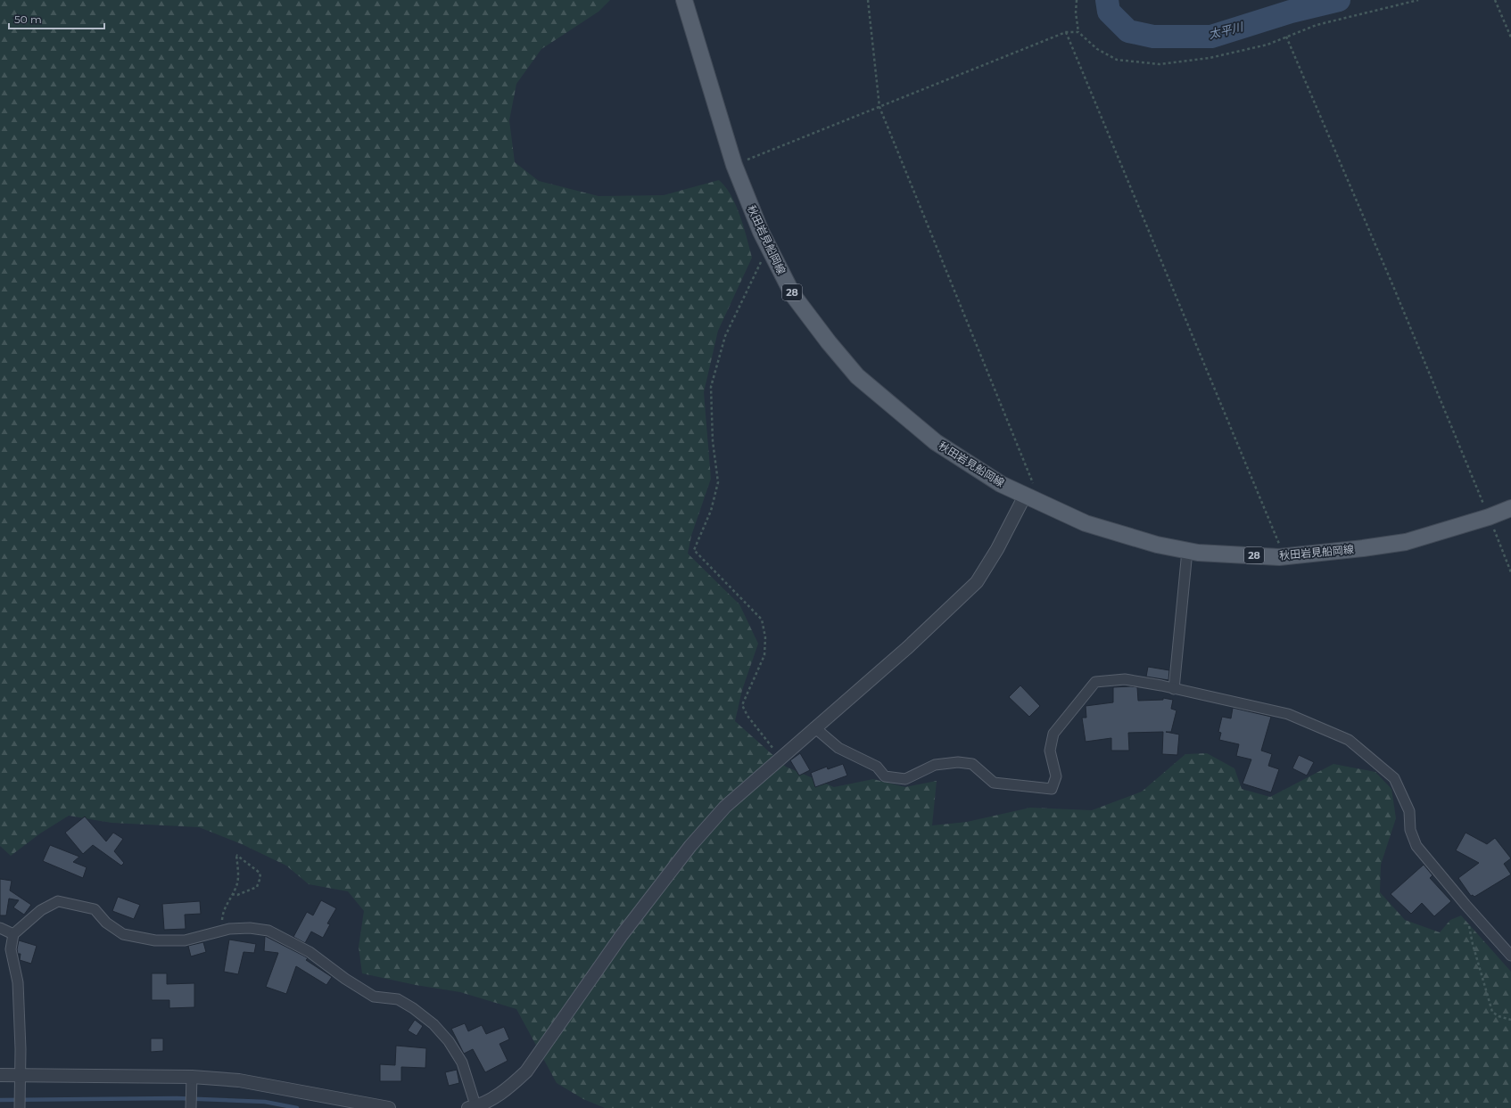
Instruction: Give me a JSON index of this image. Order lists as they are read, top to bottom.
{
  "streets": {
    "main road": ["秋田岩見船岡線", "28"]
  },
  "water": ["太平川"],
  "scale_bar": "50 m"
}
